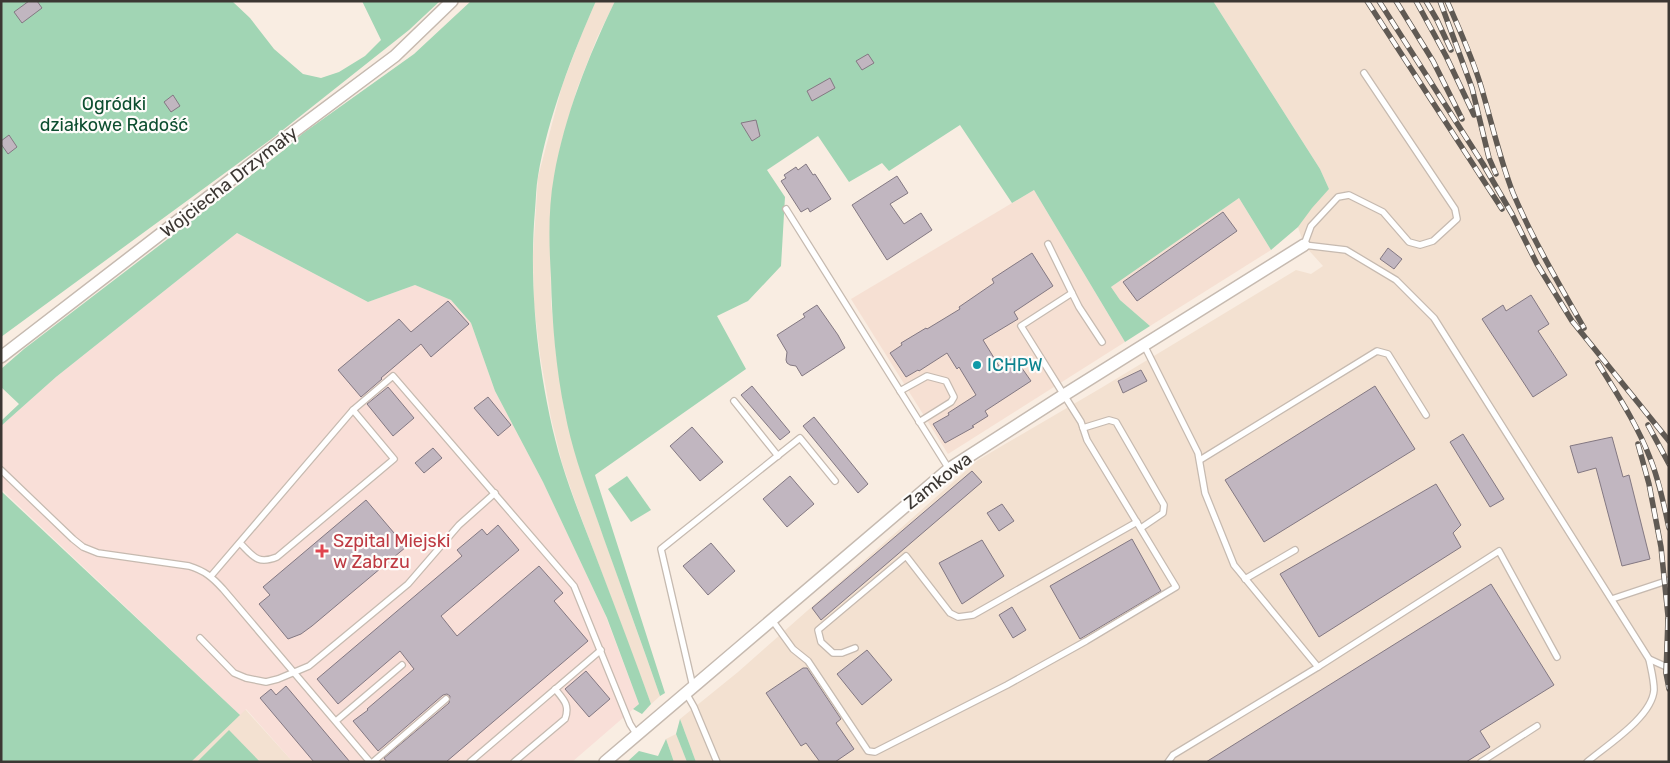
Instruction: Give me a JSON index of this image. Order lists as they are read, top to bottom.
{
  "streets": {
    "street": ["Wojciecha Drzymały", "Zamkowa"]
  },
  "parks": ["Ogródki działkowe Radość"],
  "places": {
    "other": ["ICHPW"],
    "health": ["Szpital Miejski w Zabrzu"]
  }
}
